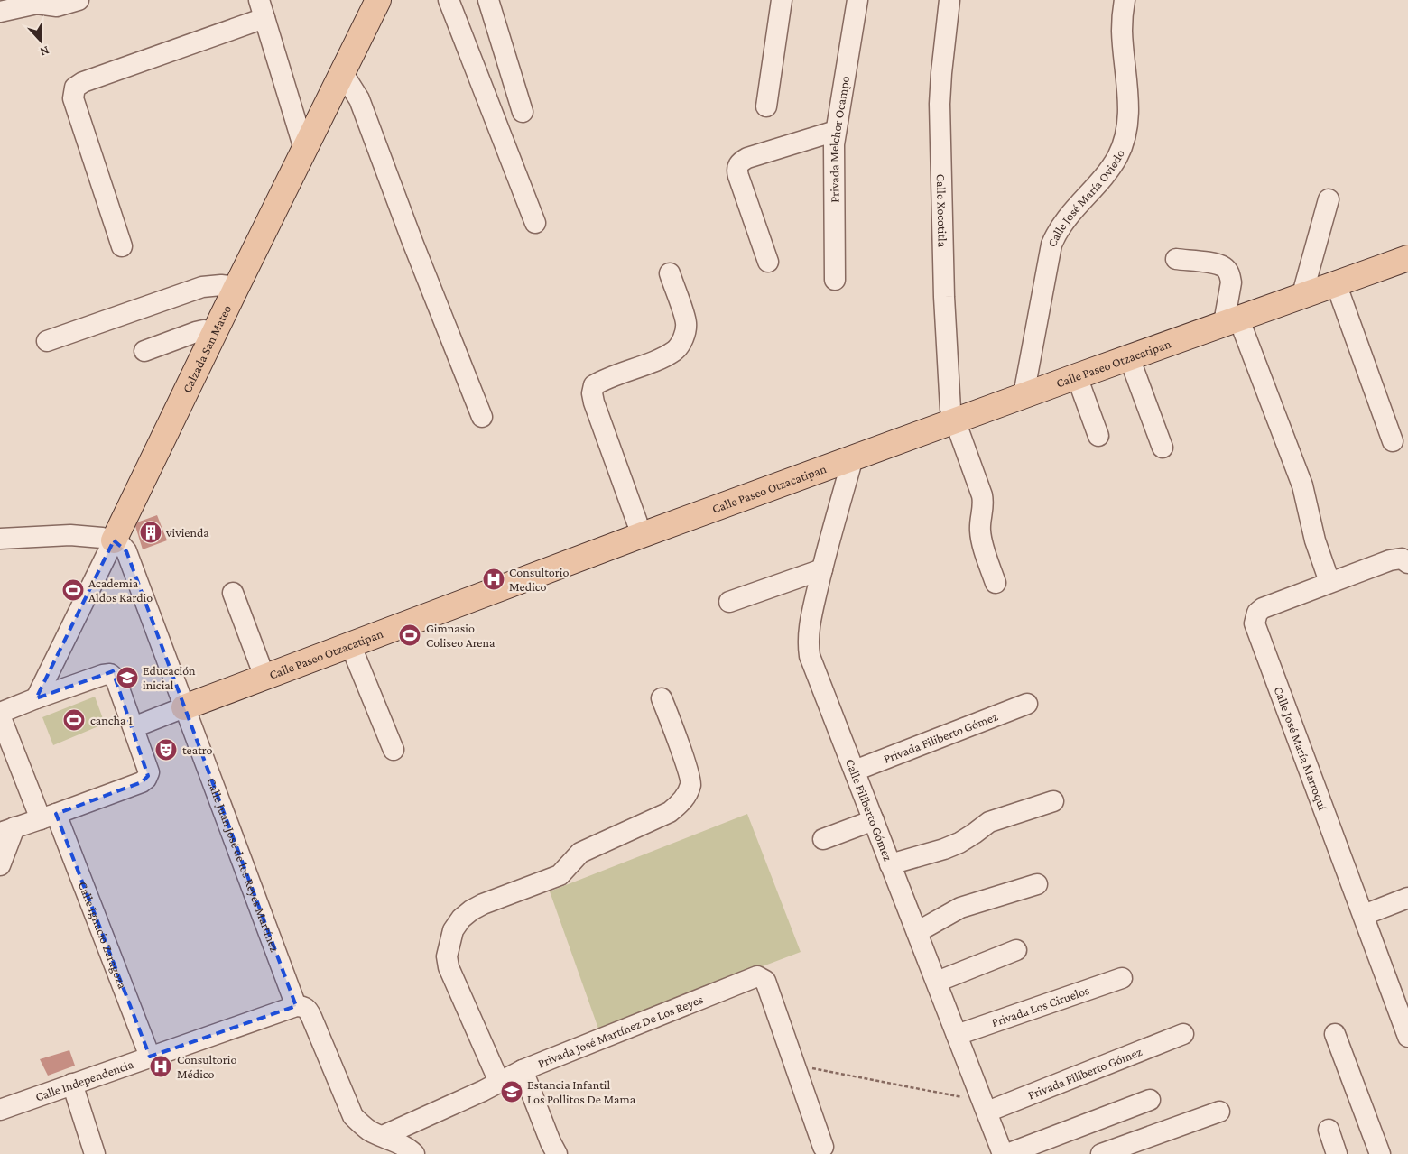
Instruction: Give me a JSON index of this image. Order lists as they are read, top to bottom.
{
  "streets": {
    "main road": ["Calzada San Mateo", "Calle Paseo Otzacatipan"],
    "street": [
      "Privada Melchor Ocampo",
      "Calle José María Oviedo",
      "Calle Xocotitla",
      "Privada Filiberto Gómez",
      "Calle José María Marroquí",
      "Calle Filiberto Gómez",
      "Calle Juan José de los Reyes Martínez",
      "Calle Ignacio Zaragoza",
      "Privada Los Ciruelos",
      "Privada José Martínez De Los Reyes",
      "Calle Independencia"
    ]
  },
  "crossings": [
    ["Calle José María Oviedo", "Calle Paseo Otzacatipan"],
    ["Calle Xocotitla", "Calle Paseo Otzacatipan"],
    ["Calzada San Mateo", "Calle Juan José de los Reyes Martínez"],
    ["Calle Paseo Otzacatipan", "Calle Filiberto Gómez"],
    ["Calle Paseo Otzacatipan", "Calle Juan José de los Reyes Martínez"],
    ["Privada Filiberto Gómez", "Calle Filiberto Gómez"],
    ["Calle Filiberto Gómez", "Privada Los Ciruelos"],
    ["Calle Juan José de los Reyes Martínez", "Calle Independencia"],
    ["Calle Ignacio Zaragoza", "Calle Independencia"]
  ],
  "places": {
    "building": ["vivienda"],
    "hospital": ["Consultorio Medico", "Consultorio Médico"],
    "sports": ["Academia Aldos Kardio", "Gimnasio Coliseo Arena", "cancha 1"],
    "school or university": ["Educación inicial", "Estancia Infantil Los Pollitos De Mama"],
    "theatre": ["teatro"]
  },
  "north": "bottom"
}
